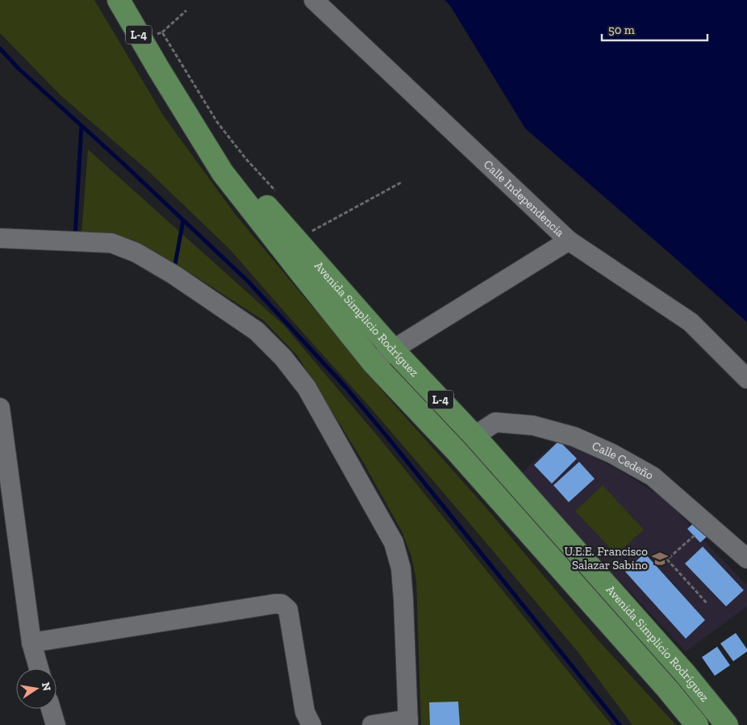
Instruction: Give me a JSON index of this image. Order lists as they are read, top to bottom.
{
  "streets": {
    "main road": ["L-4", "Avenida Simplicio Rodríguez"],
    "street": ["Calle Independencia", "Calle Cedeño"]
  },
  "crossings": [
    ["Avenida Simplicio Rodríguez", "Calle Cedeño"]
  ],
  "places": {
    "school or university": ["U.E.E. Francisco Salazar Sabino"]
  },
  "scale_bar": "50 m",
  "north": "right"
}
